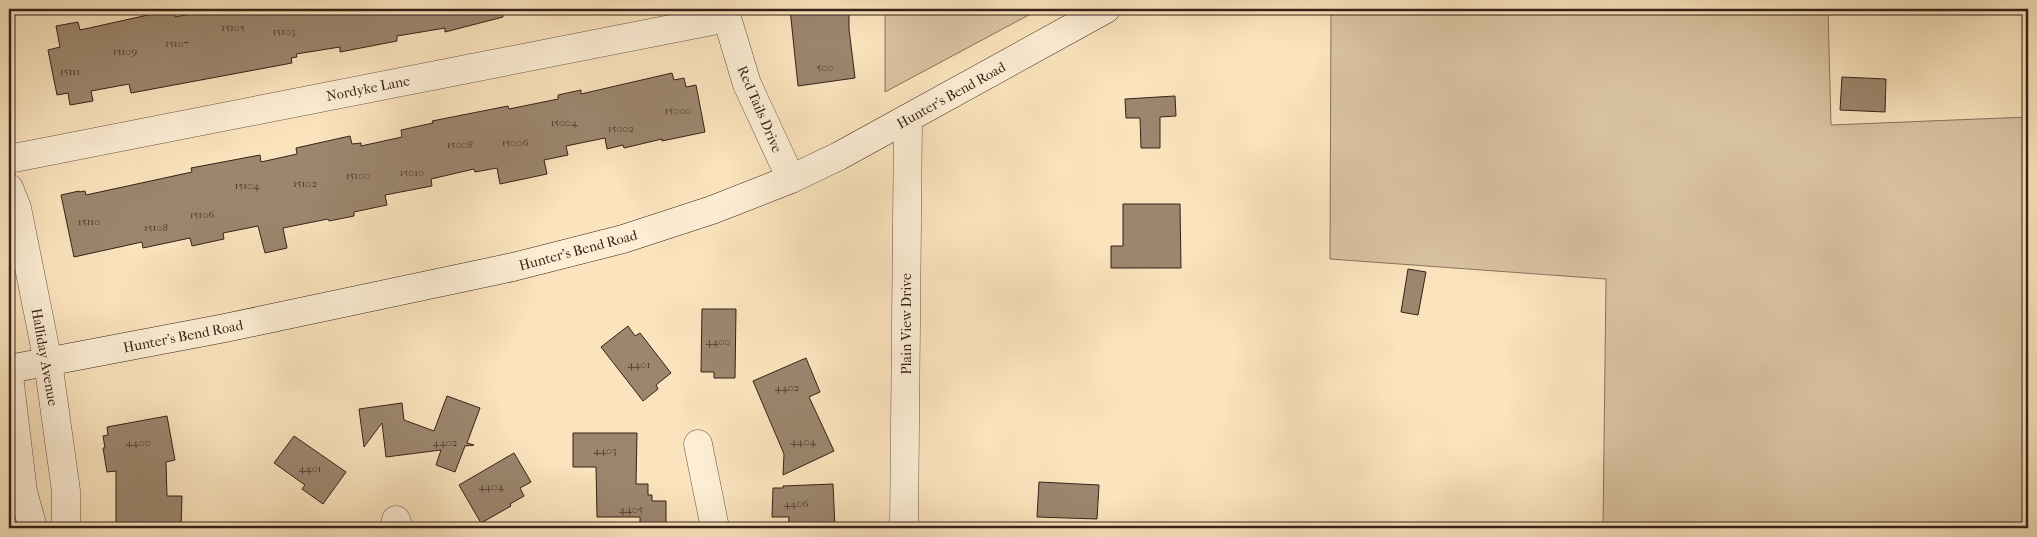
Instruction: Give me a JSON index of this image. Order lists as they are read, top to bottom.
{
  "streets": {
    "street": [
      "Nordyke Lane",
      "Hunter's Bend Road",
      "Red Tails Drive",
      "Plain View Drive",
      "Halliday Avenue"
    ]
  },
  "crossings": [
    ["Nordyke Lane", "Red Tails Drive"],
    ["Hunter's Bend Road", "Red Tails Drive"],
    ["Hunter's Bend Road", "Plain View Drive"],
    ["Hunter's Bend Road", "Halliday Avenue"]
  ],
  "house_numbers": [
    "15105",
    "15103",
    "15107",
    "15109",
    "500",
    "15111",
    "15000",
    "15004",
    "15002",
    "15006",
    "15008",
    "15010",
    "15100",
    "15102",
    "15104",
    "15106",
    "15110",
    "15108",
    "4400",
    "4401",
    "4402",
    "4404",
    "4400",
    "4402",
    "4403",
    "4401",
    "4404",
    "4406",
    "4405"
  ]
}
